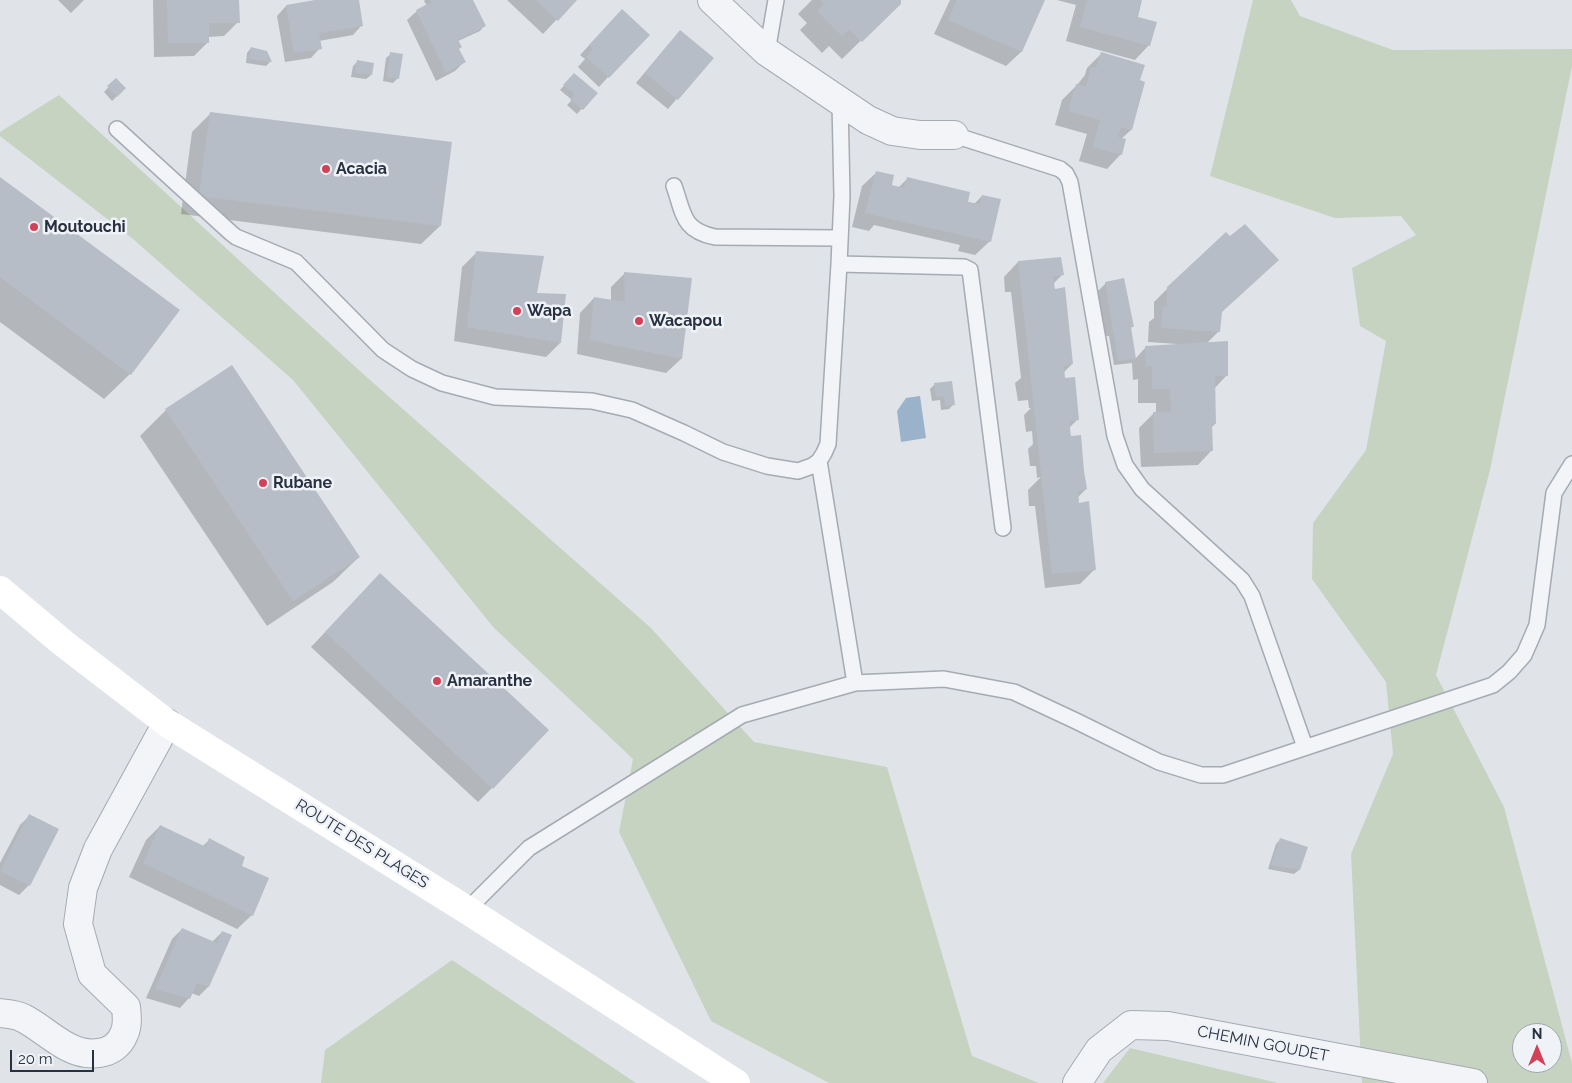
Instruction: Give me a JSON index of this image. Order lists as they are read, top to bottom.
{
  "streets": {
    "street": ["ROUTE DES PLAGES", "CHEMIN GOUDET"]
  },
  "places": [
    "Acacia",
    "Moutouchi",
    "Wapa",
    "Wacapou",
    "Rubane",
    "Amaranthe"
  ],
  "scale_bar": "20 m",
  "north": "top"
}
